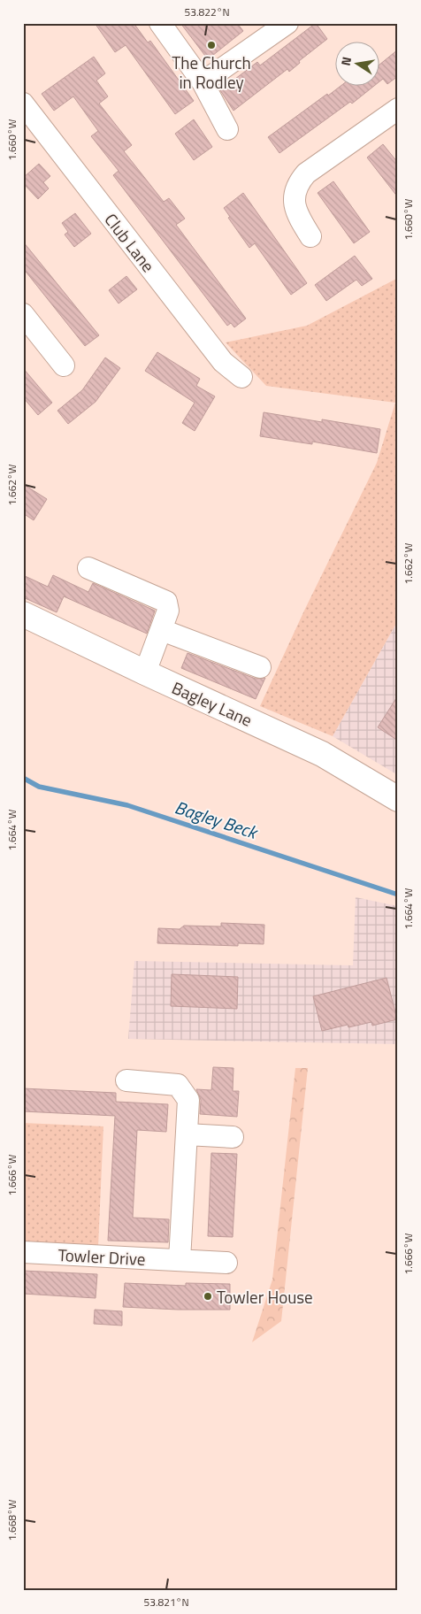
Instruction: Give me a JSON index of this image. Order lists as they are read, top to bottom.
{
  "streets": {
    "street": ["Club Lane", "Bagley Lane", "Towler Drive"]
  },
  "water": ["Bagley Beck"],
  "places": ["The Church in Rodley", "Towler House"],
  "north": "left",
  "coordinates": [
    "53.822°N",
    "1.660°W",
    "1.662°W",
    "1.664°W",
    "1.666°W",
    "1.668°W",
    "53.821°N"
  ]
}
